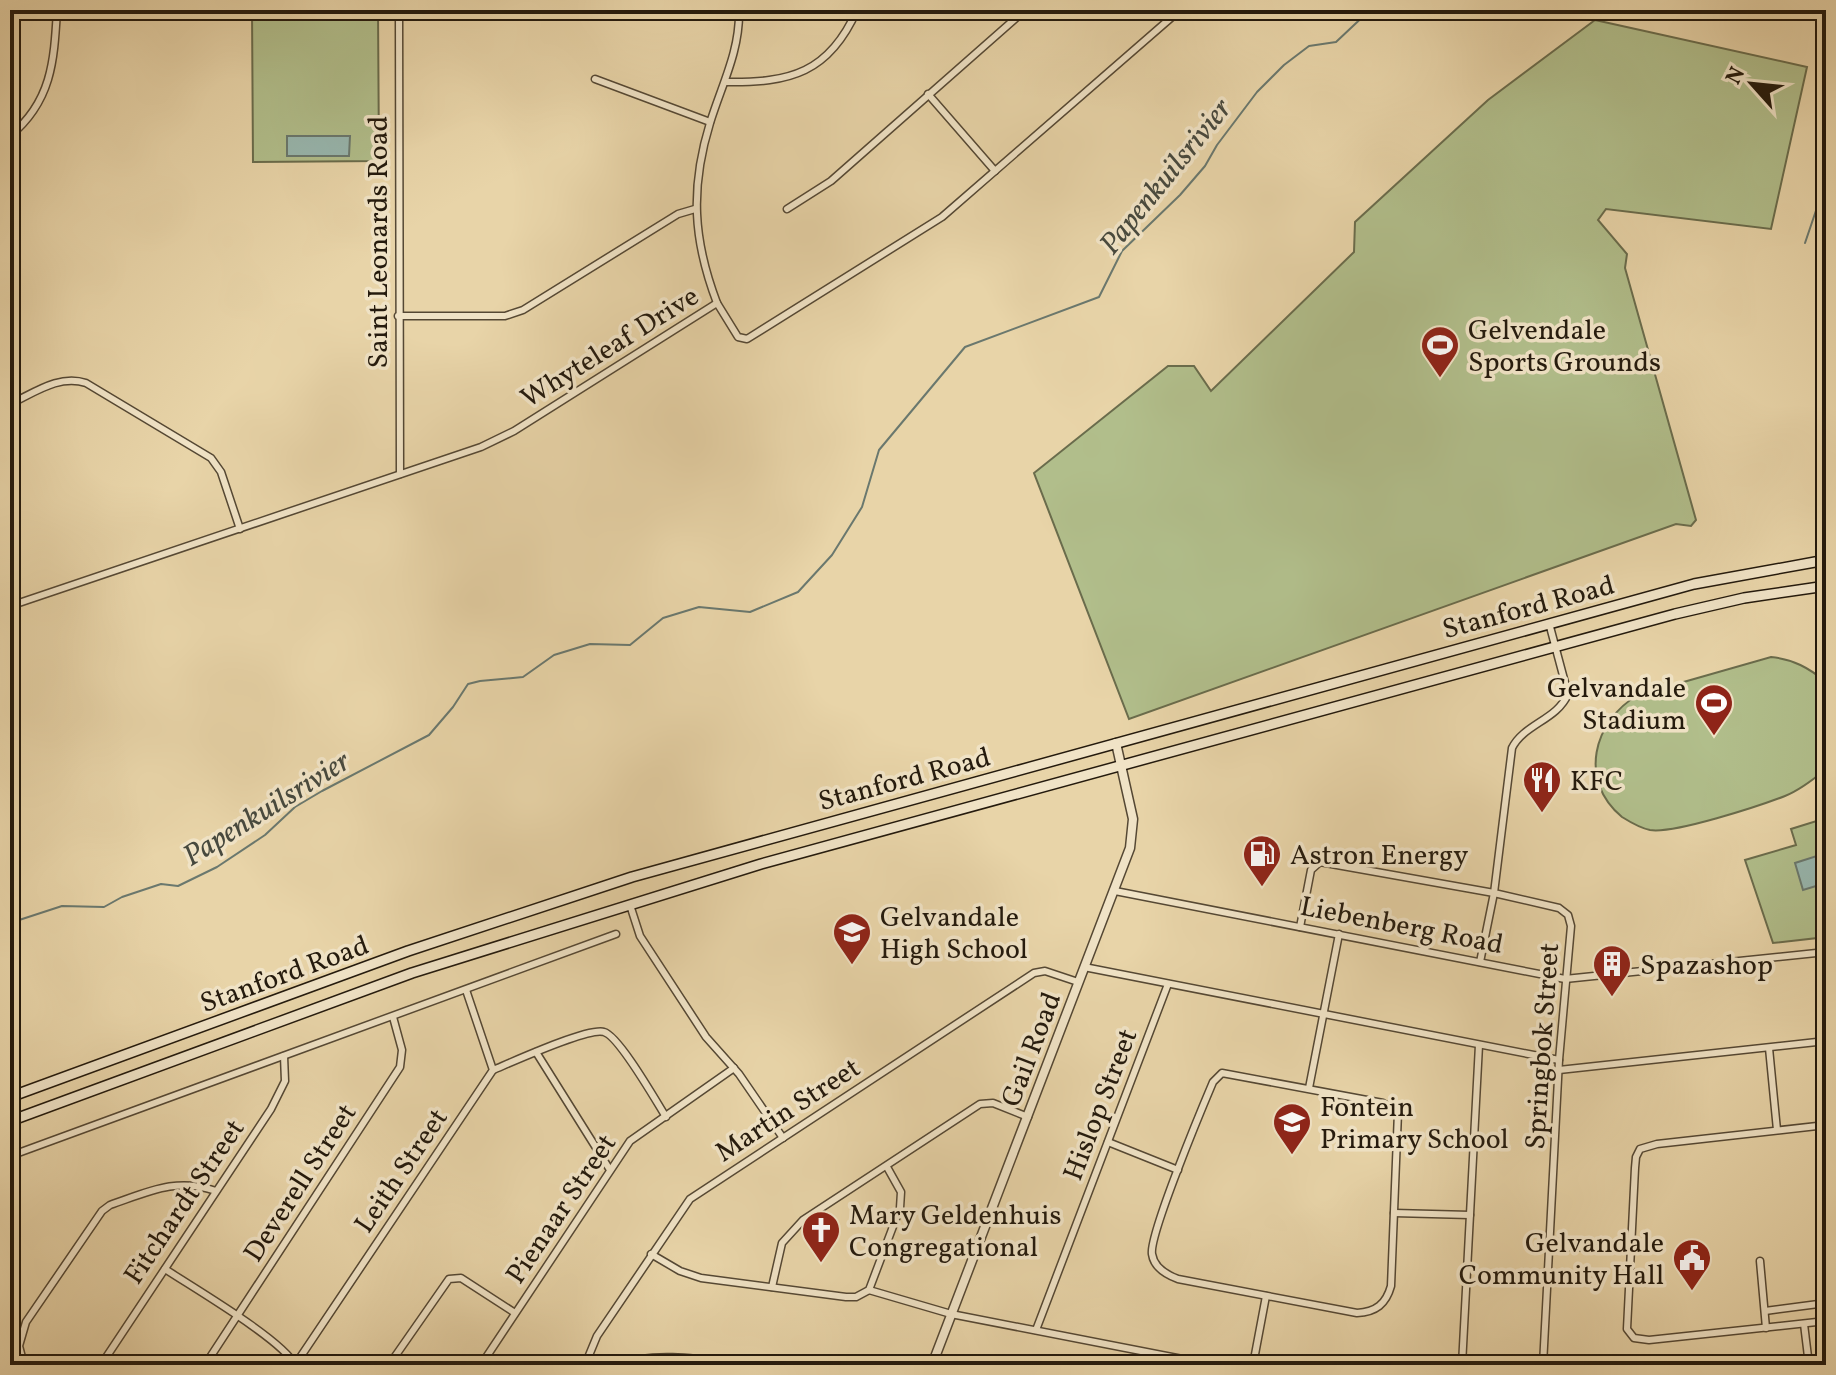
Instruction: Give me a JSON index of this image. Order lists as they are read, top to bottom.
{
  "streets": {
    "main road": ["Stanford Road"],
    "street": [
      "Saint Leonards Road",
      "Whyteleaf Drive",
      "Liebenberg Road",
      "Springbok Street",
      "Gail Road",
      "Hislop Street",
      "Martin Street",
      "Leith Street",
      "Deverell Street",
      "Fitchardt Street",
      "Pienaar Street"
    ]
  },
  "crossings": [
    ["Saint Leonards Road", "Whyteleaf Drive"],
    ["Stanford Road", "Gail Road"],
    ["Liebenberg Road", "Springbok Street"],
    ["Liebenberg Road", "Gail Road"],
    ["Gail Road", "Martin Street"]
  ],
  "water": ["Papenkuilsrivier"],
  "places": {
    "sports": ["Gelvendale Sports Grounds", "Gelvandale Stadium"],
    "restaurant": ["KFC"],
    "fuel station": ["Astron Energy"],
    "school or university": ["Gelvandale High School", "Fontein Primary School"],
    "building": ["Spazashop"],
    "church": ["Mary Geldenhuis Congregational"],
    "public building": ["Gelvandale Community Hall"]
  },
  "north": "top left"
}
